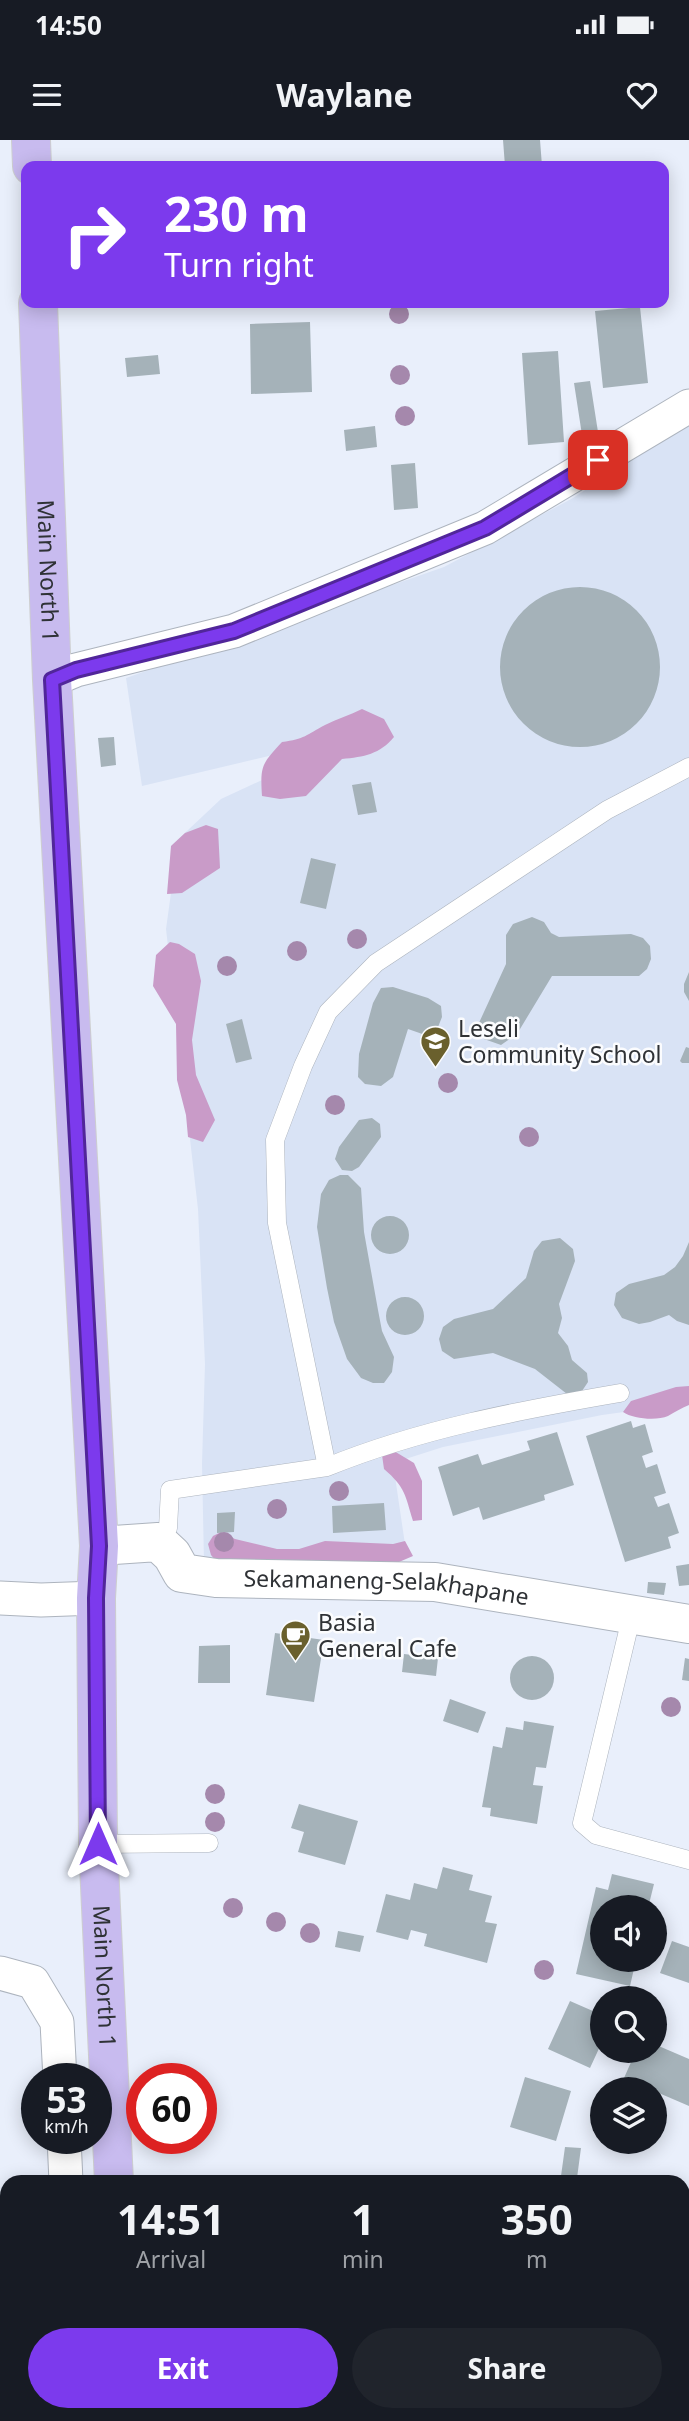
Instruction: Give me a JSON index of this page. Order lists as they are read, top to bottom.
{
  "streets": {
    "main road": ["Main North 1"],
    "street": ["Sekamaneng-Selakhapane"]
  },
  "places": {
    "school or university": ["Leseli Community School"],
    "cafe": ["Basia General Cafe"]
  },
  "page": {
    "status": "14:50",
    "header": "Waylane",
    "turn": ["230 m", "Turn right"],
    "speed": "53 km/h",
    "limit": "60",
    "eta": [
      "14:51",
      "Arrival",
      "1",
      "min",
      "350",
      "m"
    ],
    "buttons": ["Exit", "Share"]
  }
}
